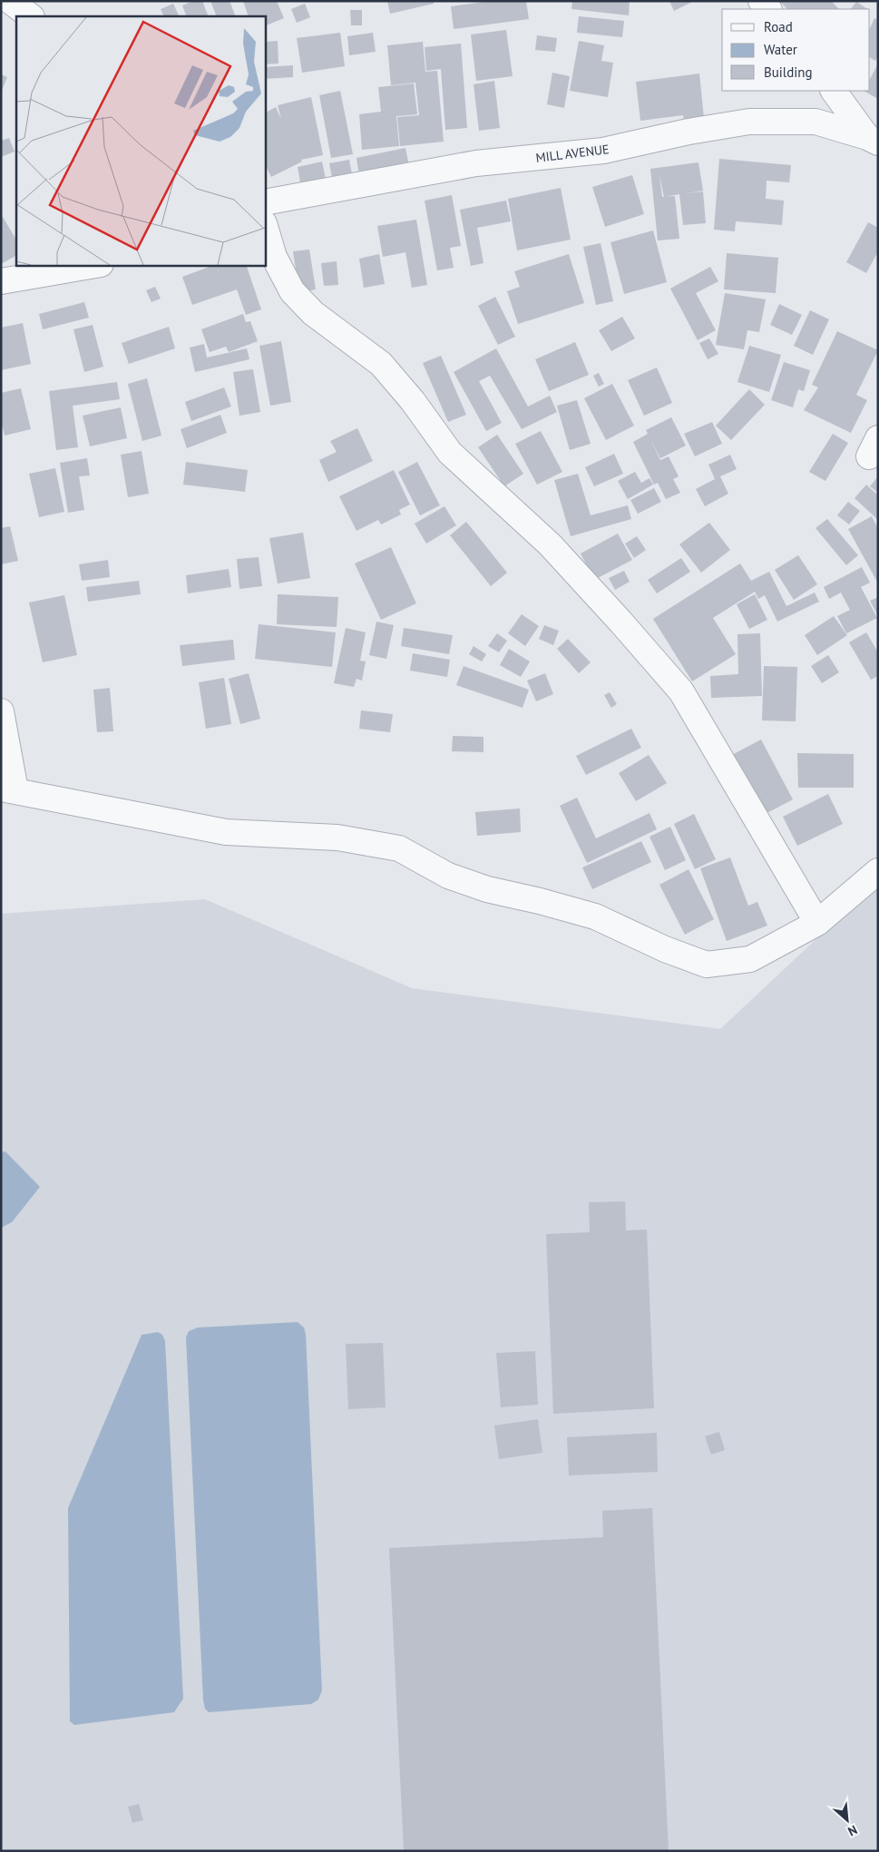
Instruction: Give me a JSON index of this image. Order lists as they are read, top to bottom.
{
  "streets": {
    "street": ["MILL AVENUE"]
  },
  "legend": ["Road", "Water", "Building"],
  "north": "bottom right"
}
